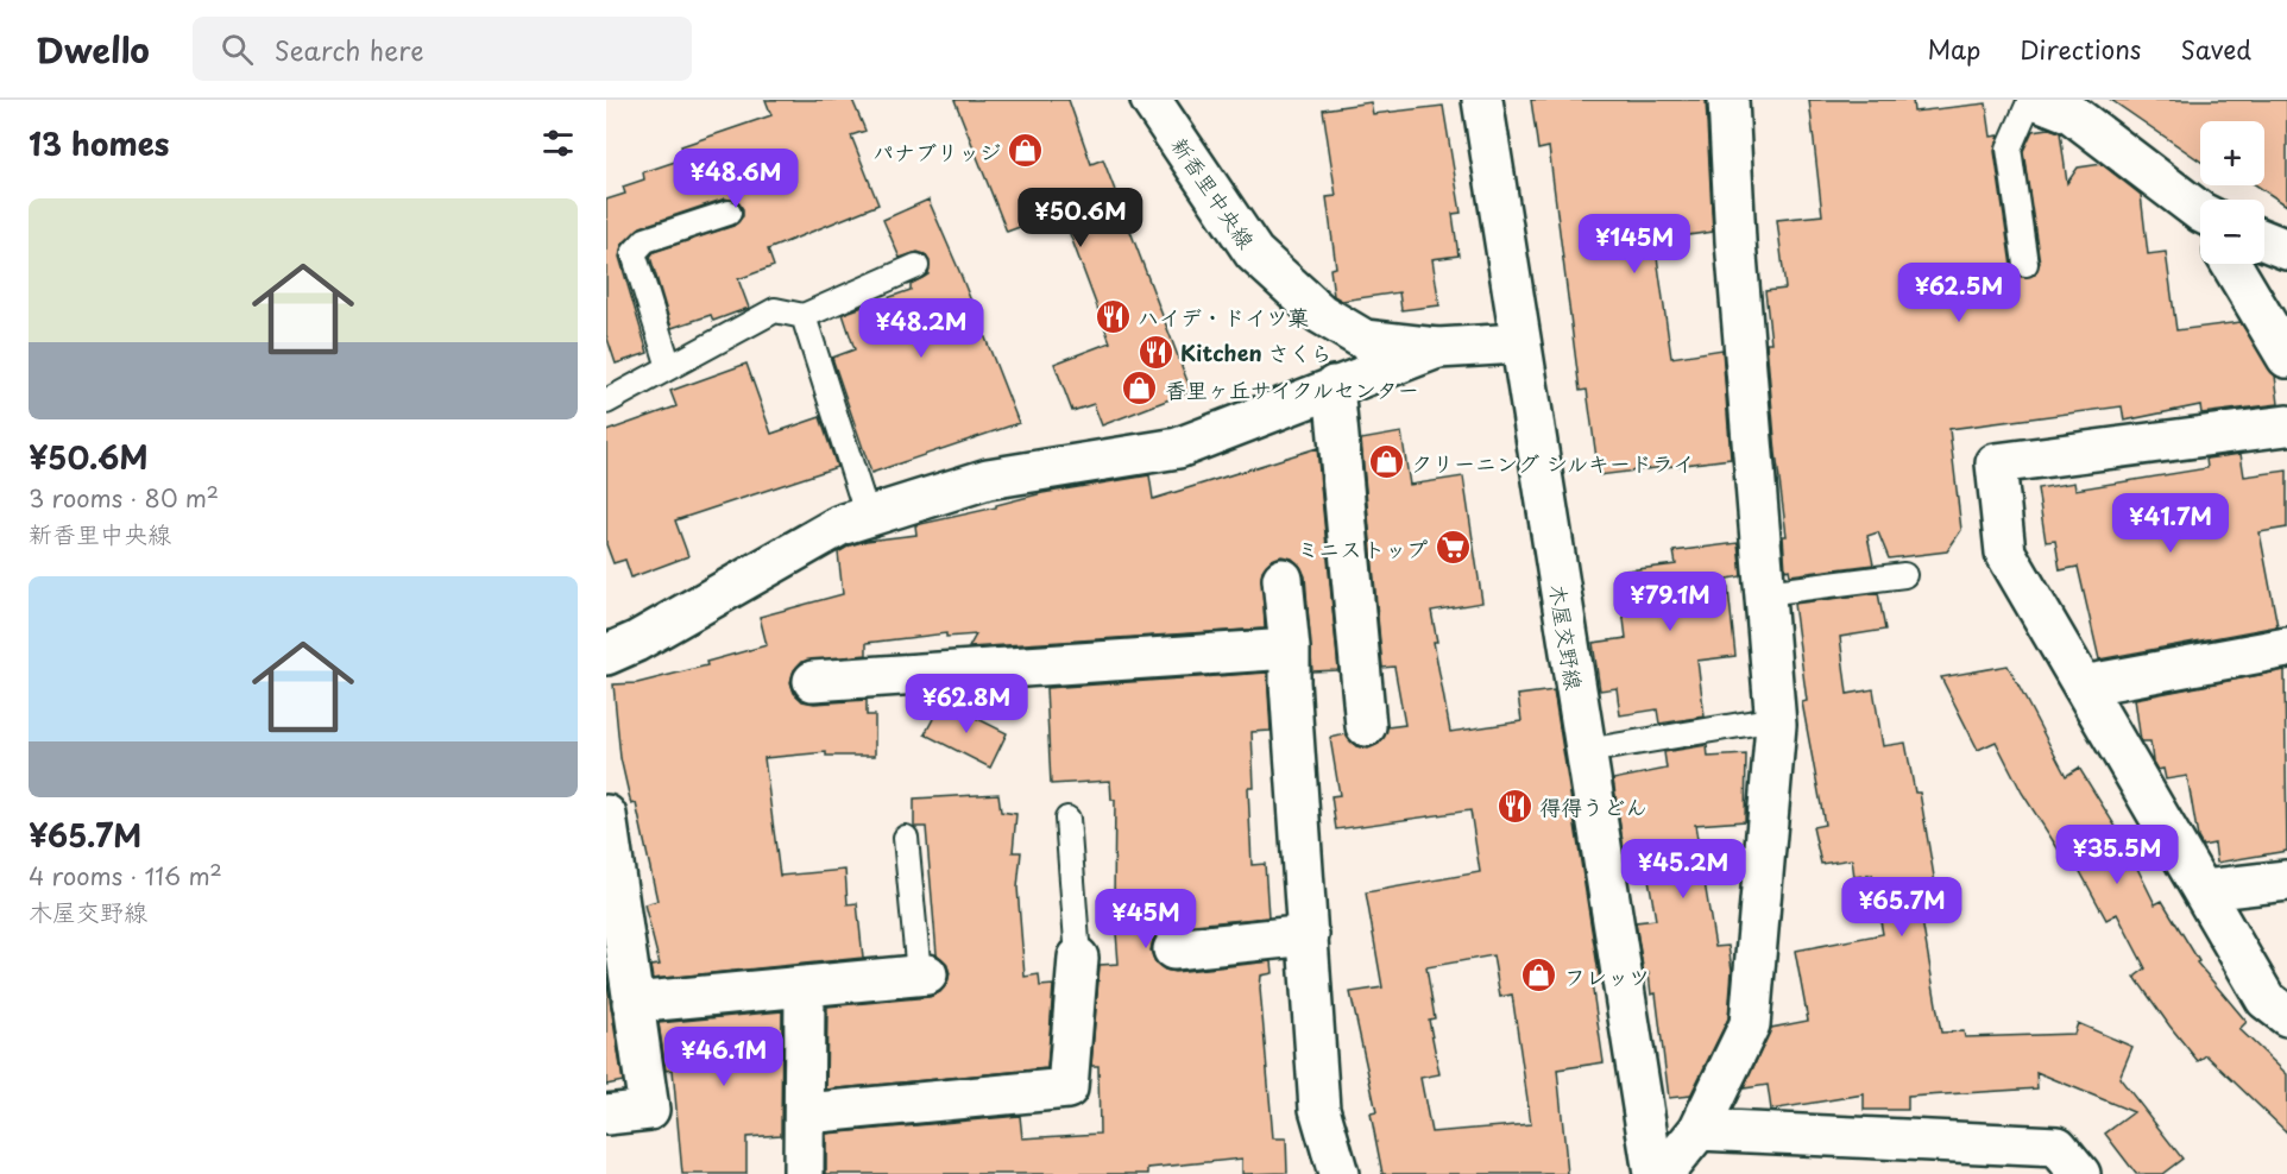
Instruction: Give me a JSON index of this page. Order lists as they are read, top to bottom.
{
  "streets": {
    "street": ["新香里中央線", "木屋交野線"]
  },
  "crossings": [
    ["新香里中央線", "木屋交野線"]
  ],
  "places": {
    "shop": [
      "パナブリッジ",
      "香里ヶ丘サイクルセンター",
      "クリーニング シルキードライ",
      "フレッツ"
    ],
    "restaurant": ["ハイデ・ドイツ菓", "Kitchen さくら", "得得うどん"],
    "supermarket": ["ミニストップ"]
  },
  "page": {
    "header": "Dwello",
    "search": "Search here",
    "nav": ["Map", "Directions", "Saved"],
    "heading": "13 homes",
    "map_buttons": ["+", "−"],
    "price": [
      "¥48.6M",
      "¥50.6M",
      "¥145M",
      "¥62.5M",
      "¥48.2M",
      "¥41.7M",
      "¥79.1M",
      "¥62.8M",
      "¥35.5M",
      "¥45.2M",
      "¥65.7M",
      "¥45M",
      "¥46.1M"
    ],
    "list": [
      {
        "name": "¥50.6M",
        "note": "3 rooms · 80 m² · 新香里中央線"
      },
      {
        "name": "¥65.7M",
        "note": "4 rooms · 116 m² · 木屋交野線"
      }
    ]
  }
}
